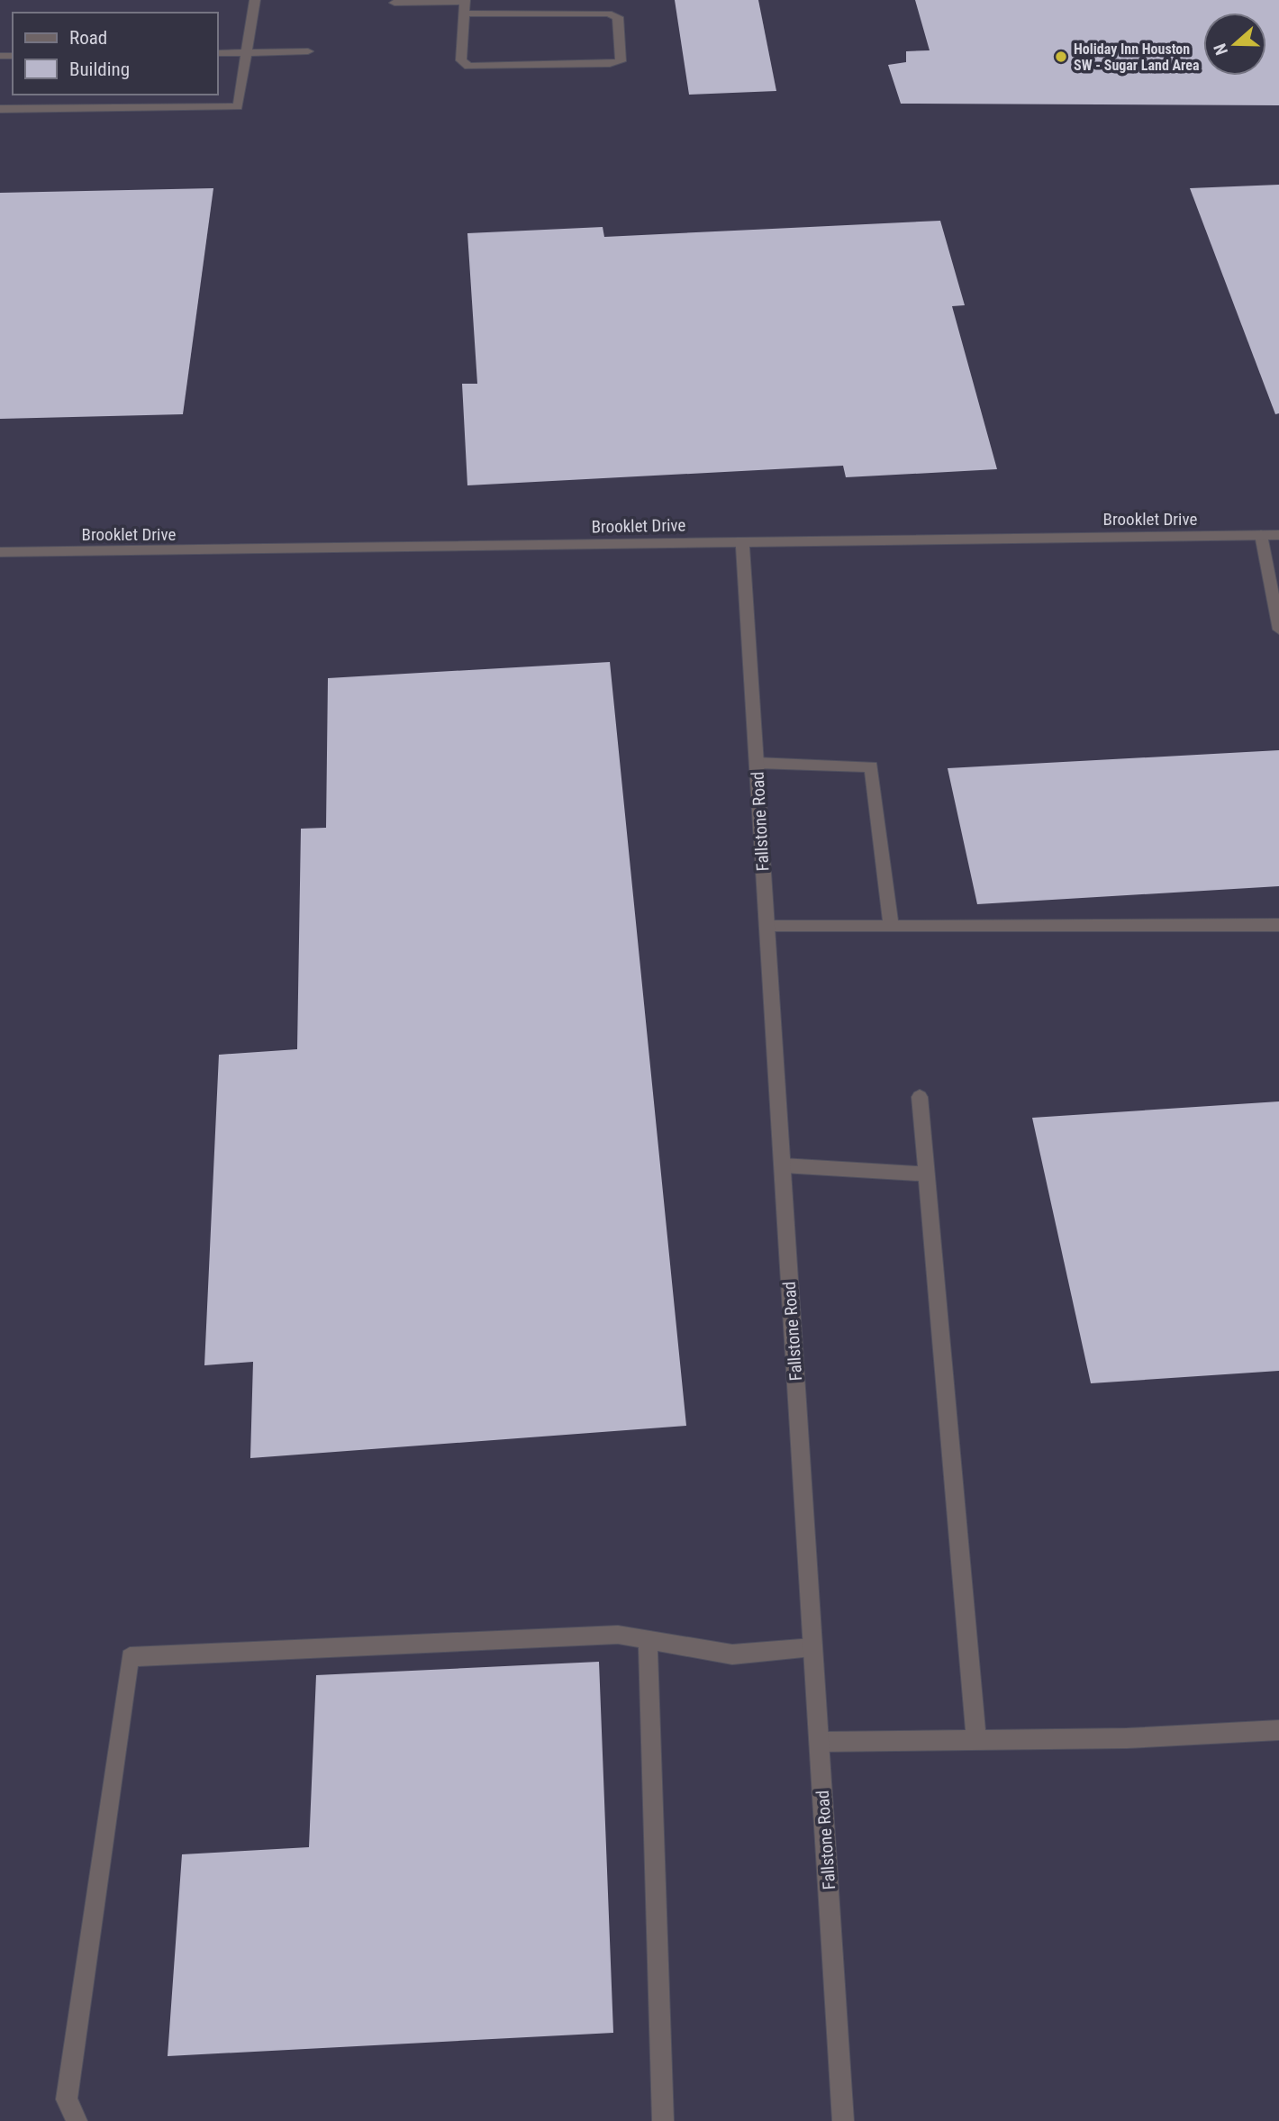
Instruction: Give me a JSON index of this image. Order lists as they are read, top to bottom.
{
  "streets": {
    "street": ["Brooklet Drive", "Fallstone Road"]
  },
  "crossings": [
    ["Brooklet Drive", "Fallstone Road"]
  ],
  "places": ["Holiday Inn Houston SW - Sugar Land Area"],
  "legend": ["Road", "Building"],
  "north": "left"
}
